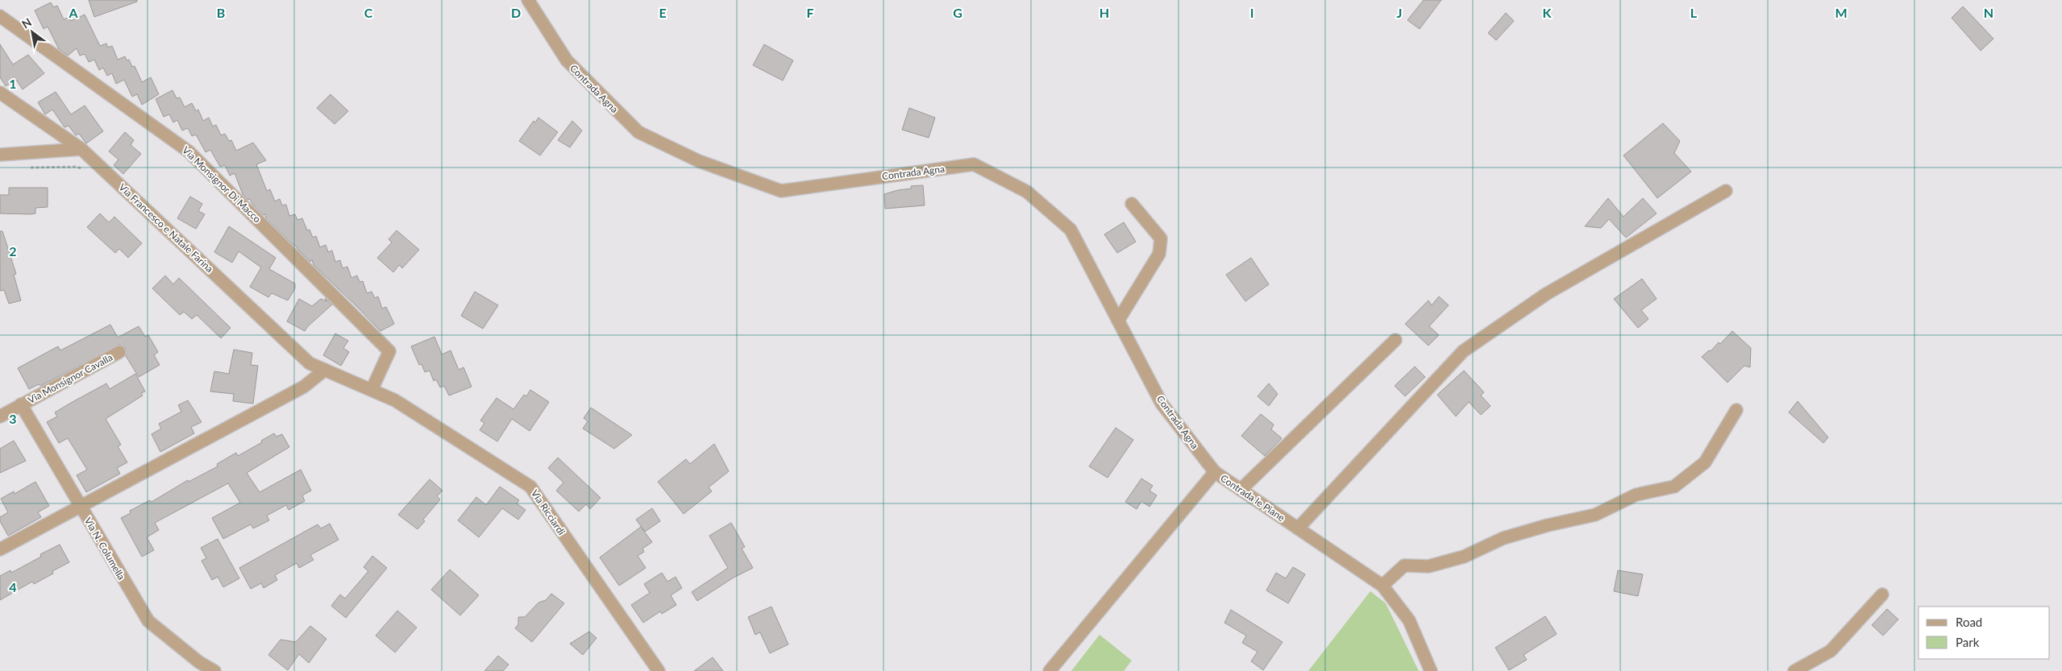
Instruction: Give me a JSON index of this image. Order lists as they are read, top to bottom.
{
  "streets": {
    "street": [
      "Contrada Agna",
      "Via Monsignor Di Macco",
      "Via Francesco e Natale Farina",
      "Via Monsignor Cavalla",
      "Contrada le Piane",
      "Via Ricciardi",
      "Via N. Columella"
    ]
  },
  "crossings": [
    ["Contrada Agna", "Contrada le Piane"],
    ["Via Monsignor Di Macco", "Via Francesco e Natale Farina"],
    ["Via Monsignor Di Macco", "Via Ricciardi"],
    ["Via Francesco e Natale Farina", "Via Ricciardi"],
    ["Via Monsignor Cavalla", "Via N. Columella"]
  ],
  "legend": ["Road", "Park"],
  "north": "top left",
  "grid": {
    "columns": [
      "A",
      "B",
      "C",
      "D",
      "E",
      "F",
      "G",
      "H",
      "I",
      "J",
      "K",
      "L",
      "M",
      "N"
    ],
    "rows": [
      "1",
      "2",
      "3",
      "4"
    ]
  }
}
